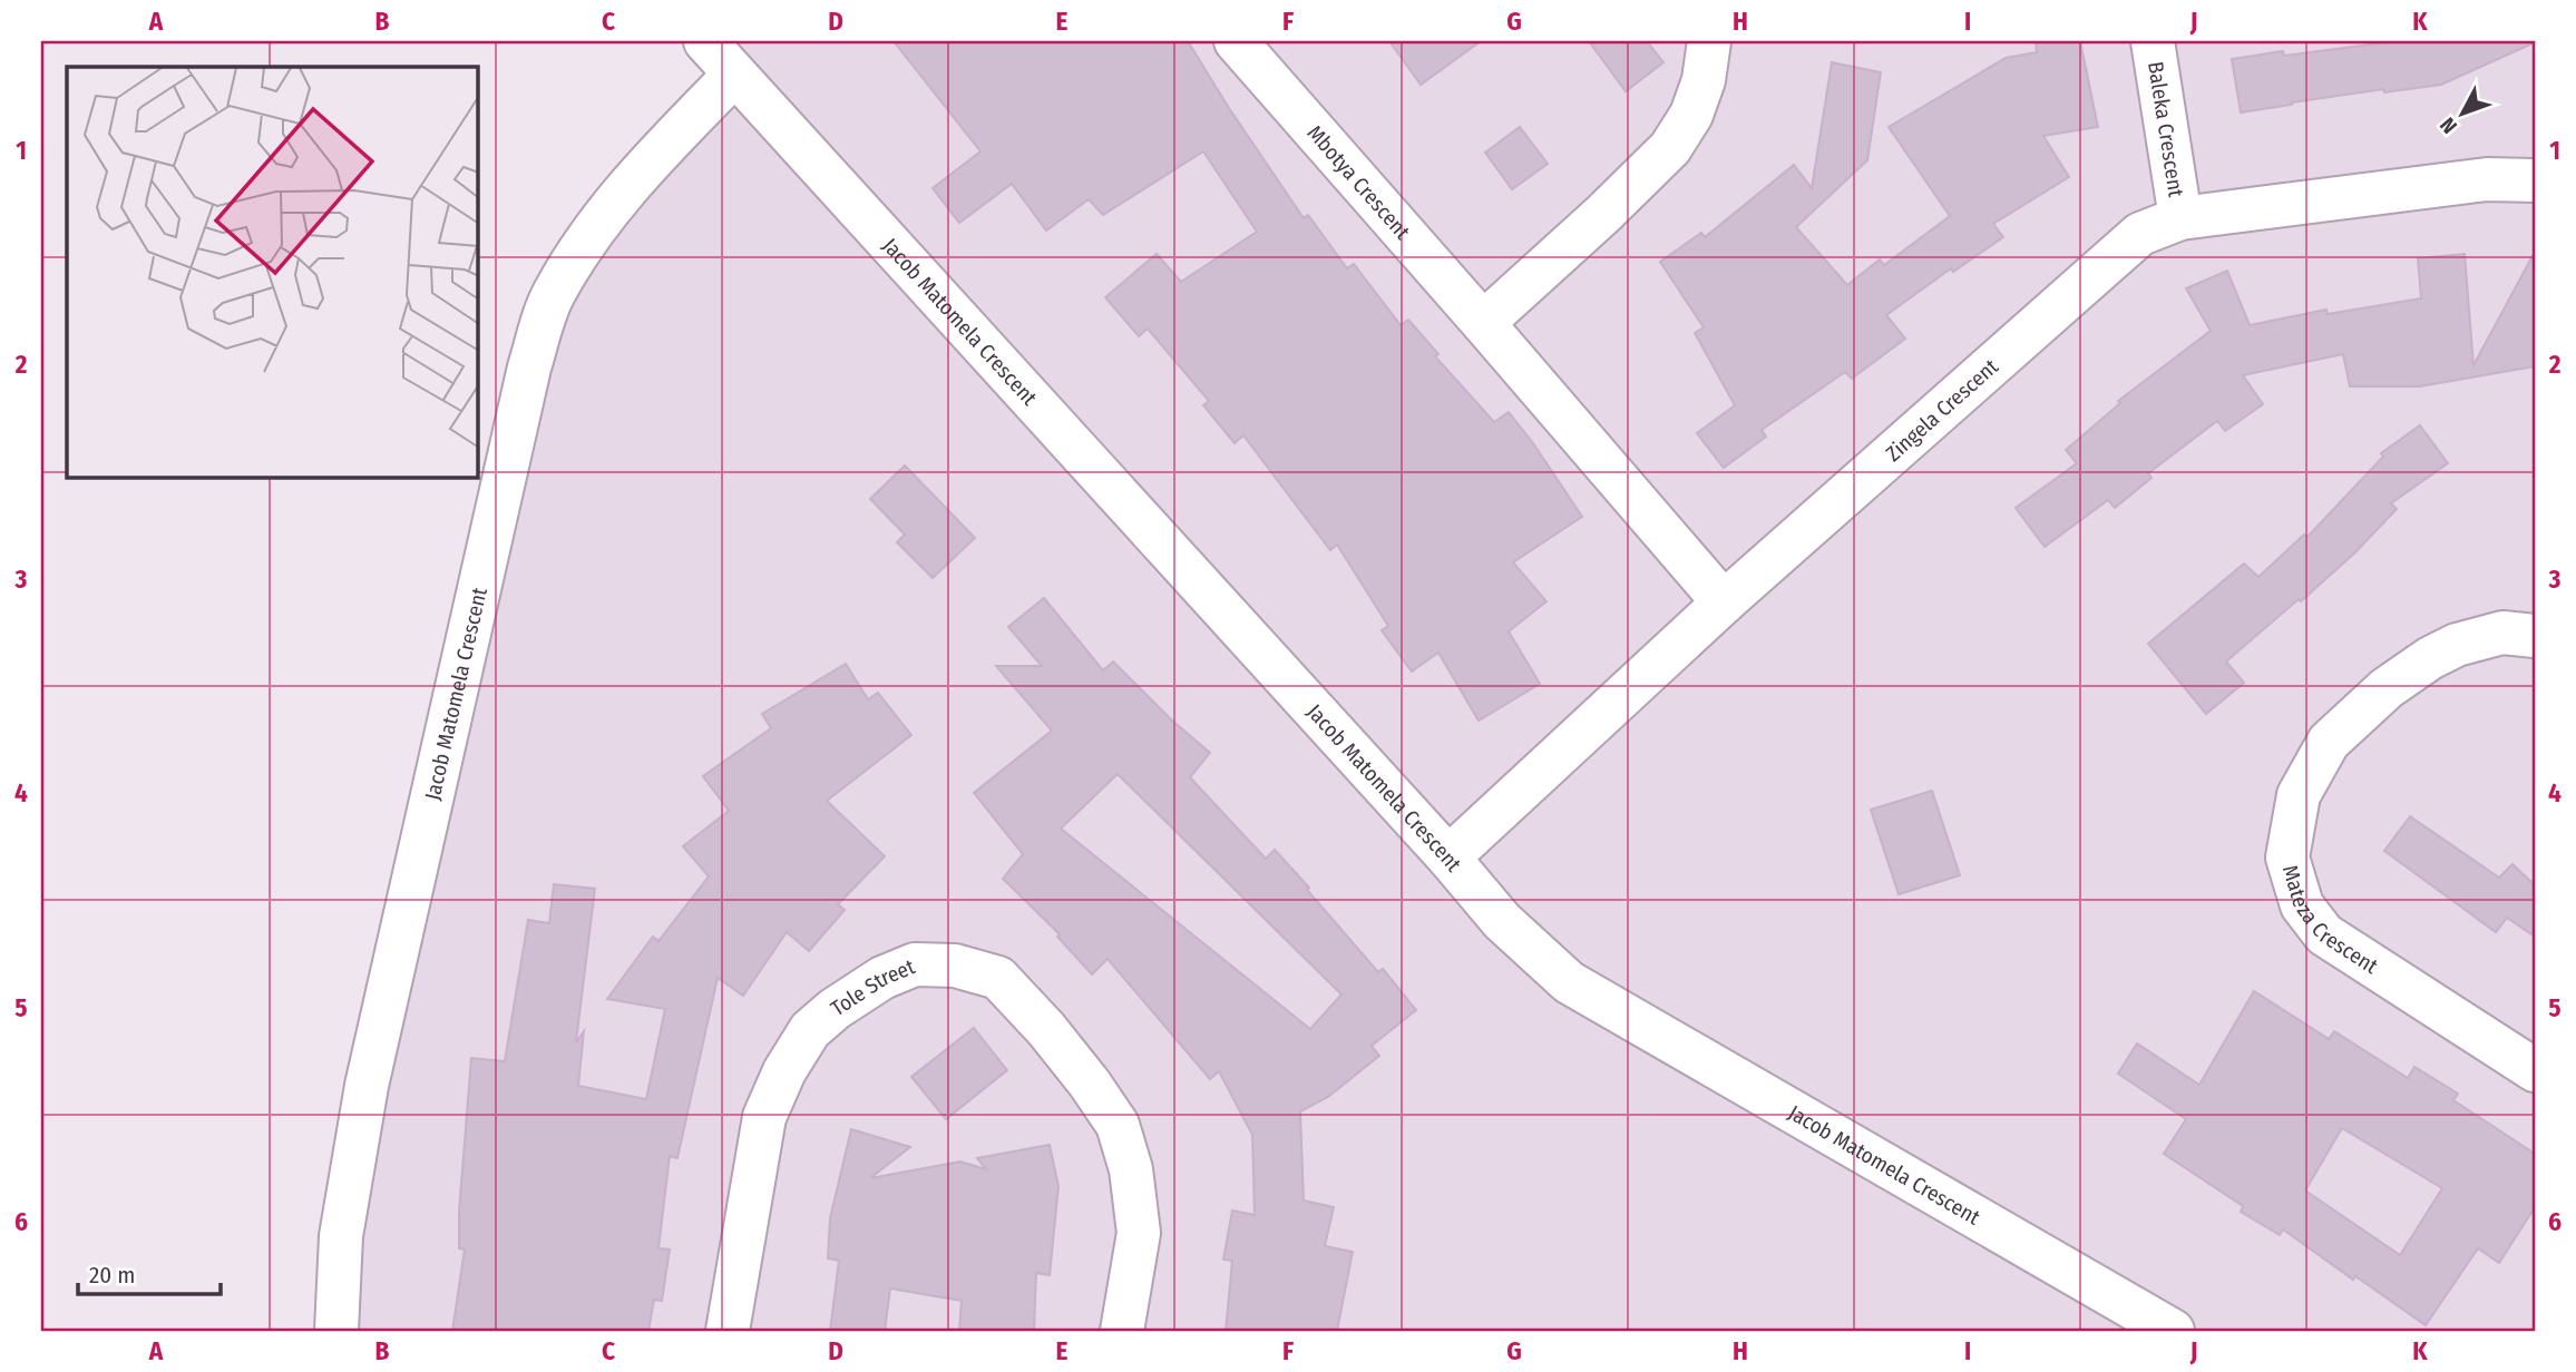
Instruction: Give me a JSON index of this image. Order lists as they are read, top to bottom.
{
  "streets": {
    "street": [
      "Baleka Crescent",
      "Mbotya Crescent",
      "Jacob Matomela Crescent",
      "Zingela Crescent",
      "Mateza Crescent",
      "Tole Street"
    ]
  },
  "crossings": [
    ["Baleka Crescent", "Zingela Crescent"],
    ["Mbotya Crescent", "Zingela Crescent"],
    ["Jacob Matomela Crescent", "Zingela Crescent"]
  ],
  "scale_bar": "20 m",
  "north": "bottom left",
  "grid": {
    "columns": [
      "A",
      "B",
      "C",
      "D",
      "E",
      "F",
      "G",
      "H",
      "I",
      "J",
      "K"
    ],
    "rows": [
      "1",
      "2",
      "3",
      "4",
      "5",
      "6"
    ]
  }
}
